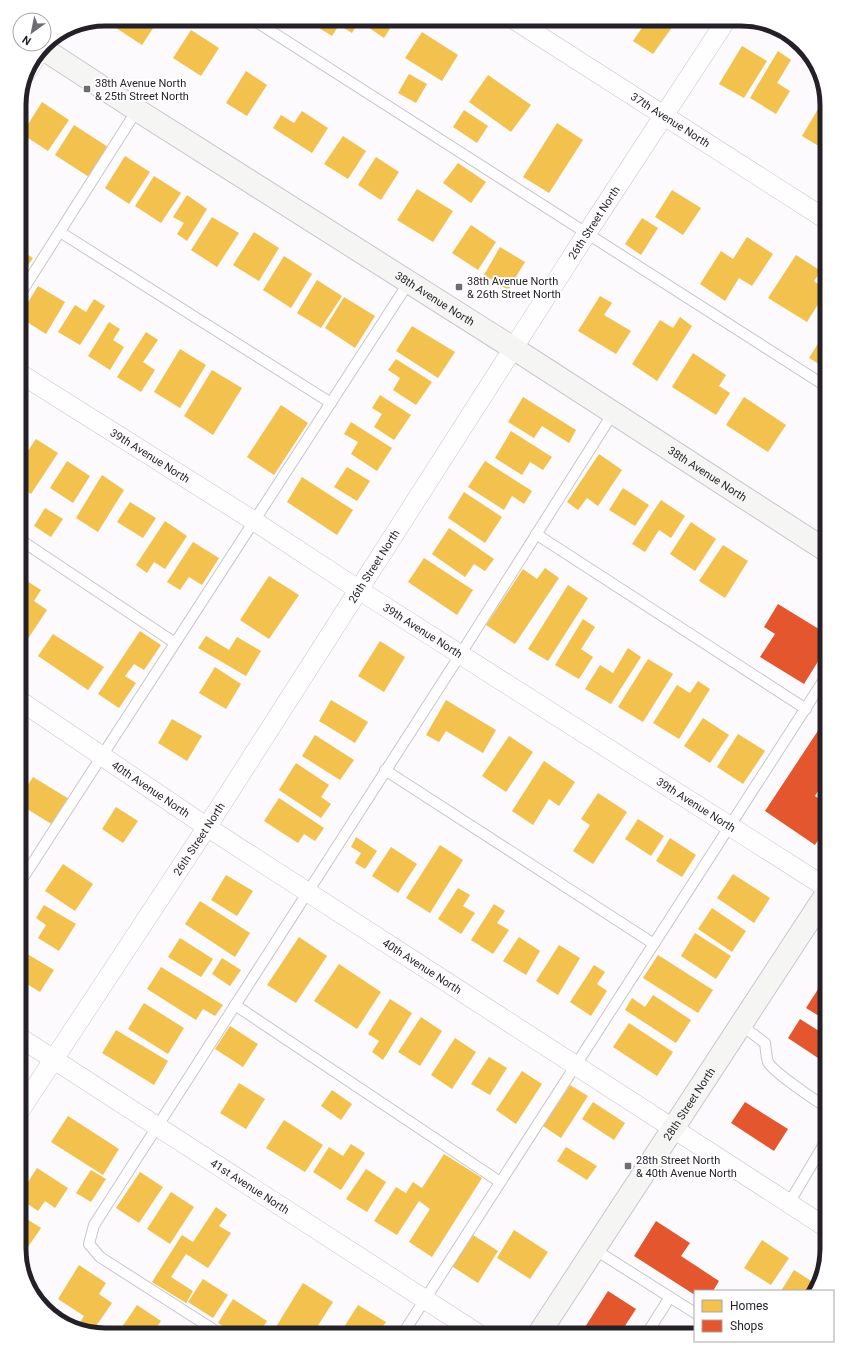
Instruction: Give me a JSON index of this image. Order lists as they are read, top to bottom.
{
  "streets": {
    "main road": ["38th Avenue North", "28th Street North"],
    "street": [
      "37th Avenue North",
      "26th Street North",
      "39th Avenue North",
      "40th Avenue North",
      "41st Avenue North"
    ]
  },
  "crossings": [
    ["37th Avenue North", "26th Street North"],
    ["26th Street North", "38th Avenue North"],
    ["26th Street North", "39th Avenue North"],
    ["26th Street North", "40th Avenue North"],
    ["26th Street North", "41st Avenue North"],
    ["40th Avenue North", "28th Street North"]
  ],
  "places": {
    "transit": ["38th Avenue North & 25th Street North", "38th Avenue North & 26th Street North", "28th Street North & 40th Avenue North"]
  },
  "legend": ["Homes", "Shops"],
  "north": "bottom left"
}
